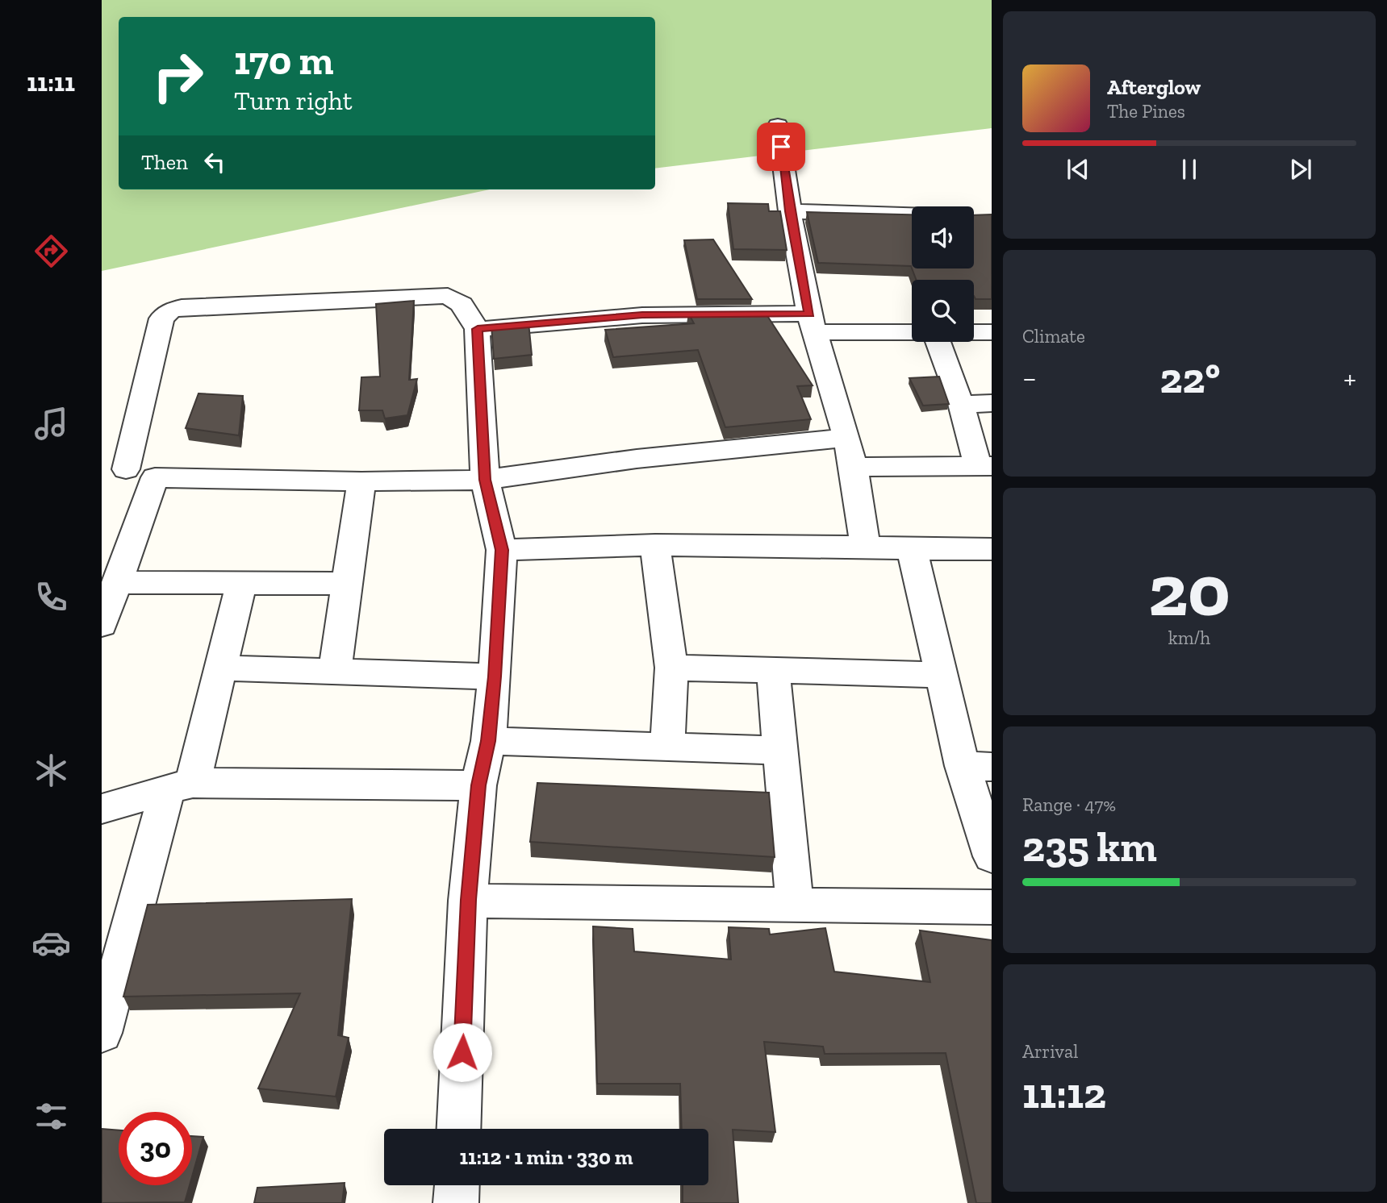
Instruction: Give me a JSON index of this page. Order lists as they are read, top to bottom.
{
  "page": {
    "tabs": "11:11",
    "turn": ["170 m", "Turn right"],
    "song": ["Afterglow", "The Pines"],
    "then": "Then",
    "tile": [
      "Climate",
      ["20", "km/h"],
      ["Range · 47%", "235 km"],
      ["Arrival", "11:12"]
    ],
    "heat": ["−", "22°", "+"],
    "limit": "30",
    "trip": "11:12 · 1 min · 330 m"
  }
}
